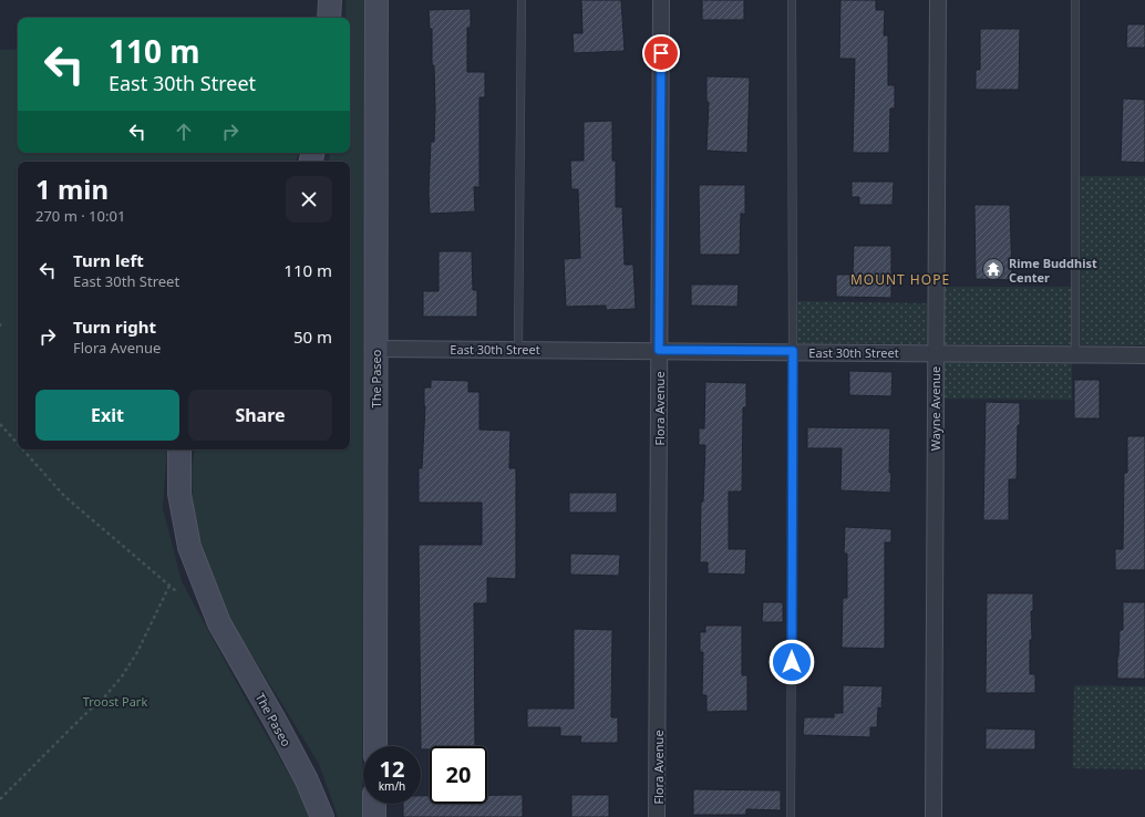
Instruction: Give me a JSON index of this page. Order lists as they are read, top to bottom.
{
  "streets": {
    "main road": ["The Paseo"],
    "street": ["East 30th Street", "Flora Avenue", "Wayne Avenue"]
  },
  "crossings": [
    ["East 30th Street", "The Paseo"],
    ["East 30th Street", "Flora Avenue"],
    ["East 30th Street", "Wayne Avenue"]
  ],
  "districts": ["MOUNT HOPE"],
  "parks": ["Troost Park"],
  "places": {
    "temple": ["Rime Buddhist Center"]
  },
  "page": {
    "turn": ["110 m", "East 30th Street"],
    "heading": ["1 min", "270 m · 10:01"],
    "list": [
      {
        "name": "Turn left",
        "note": "East 30th Street",
        "value": "110 m"
      },
      {
        "name": "Turn right",
        "note": "Flora Avenue",
        "value": "50 m"
      }
    ],
    "buttons": ["Exit", "Share"],
    "speed": "12 km/h",
    "limit": "20"
  }
}
